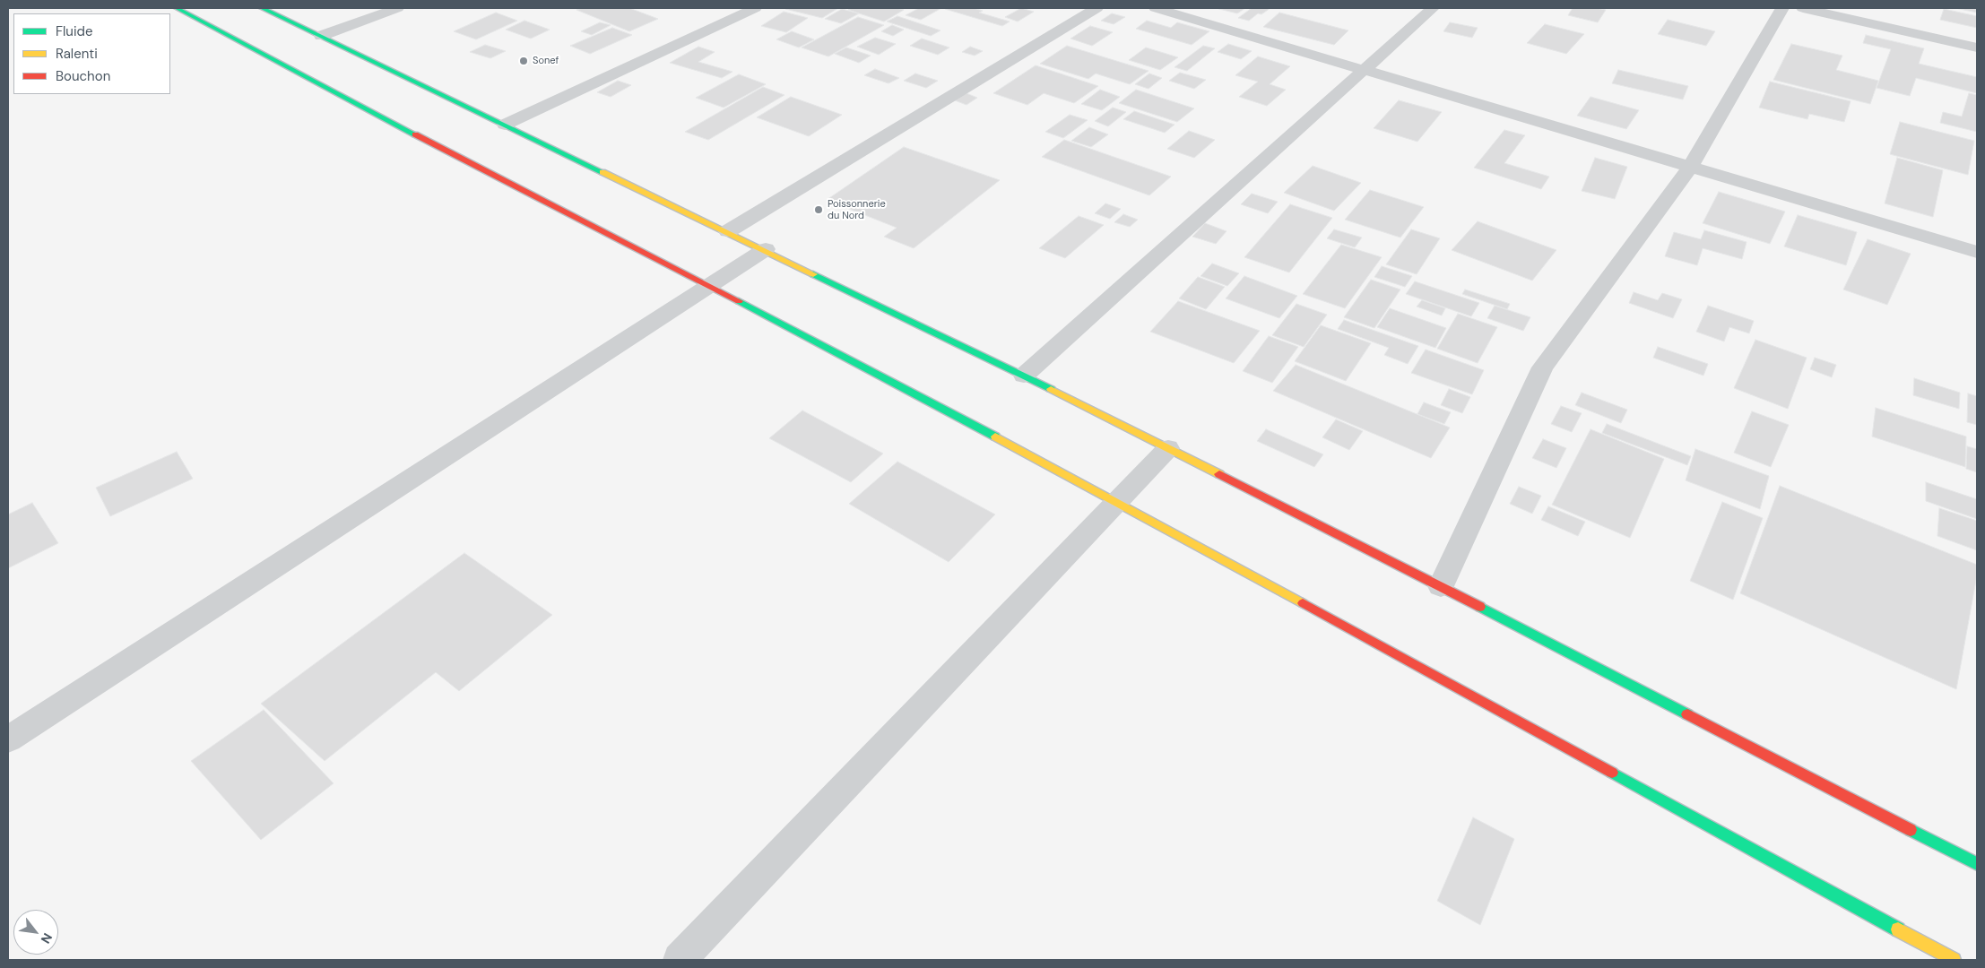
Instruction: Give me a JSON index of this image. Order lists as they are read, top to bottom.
{
  "places": ["Sonef", "Poissonnerie du Nord"],
  "legend": ["Fluide", "Ralenti", "Bouchon"],
  "north": "bottom right"
}
